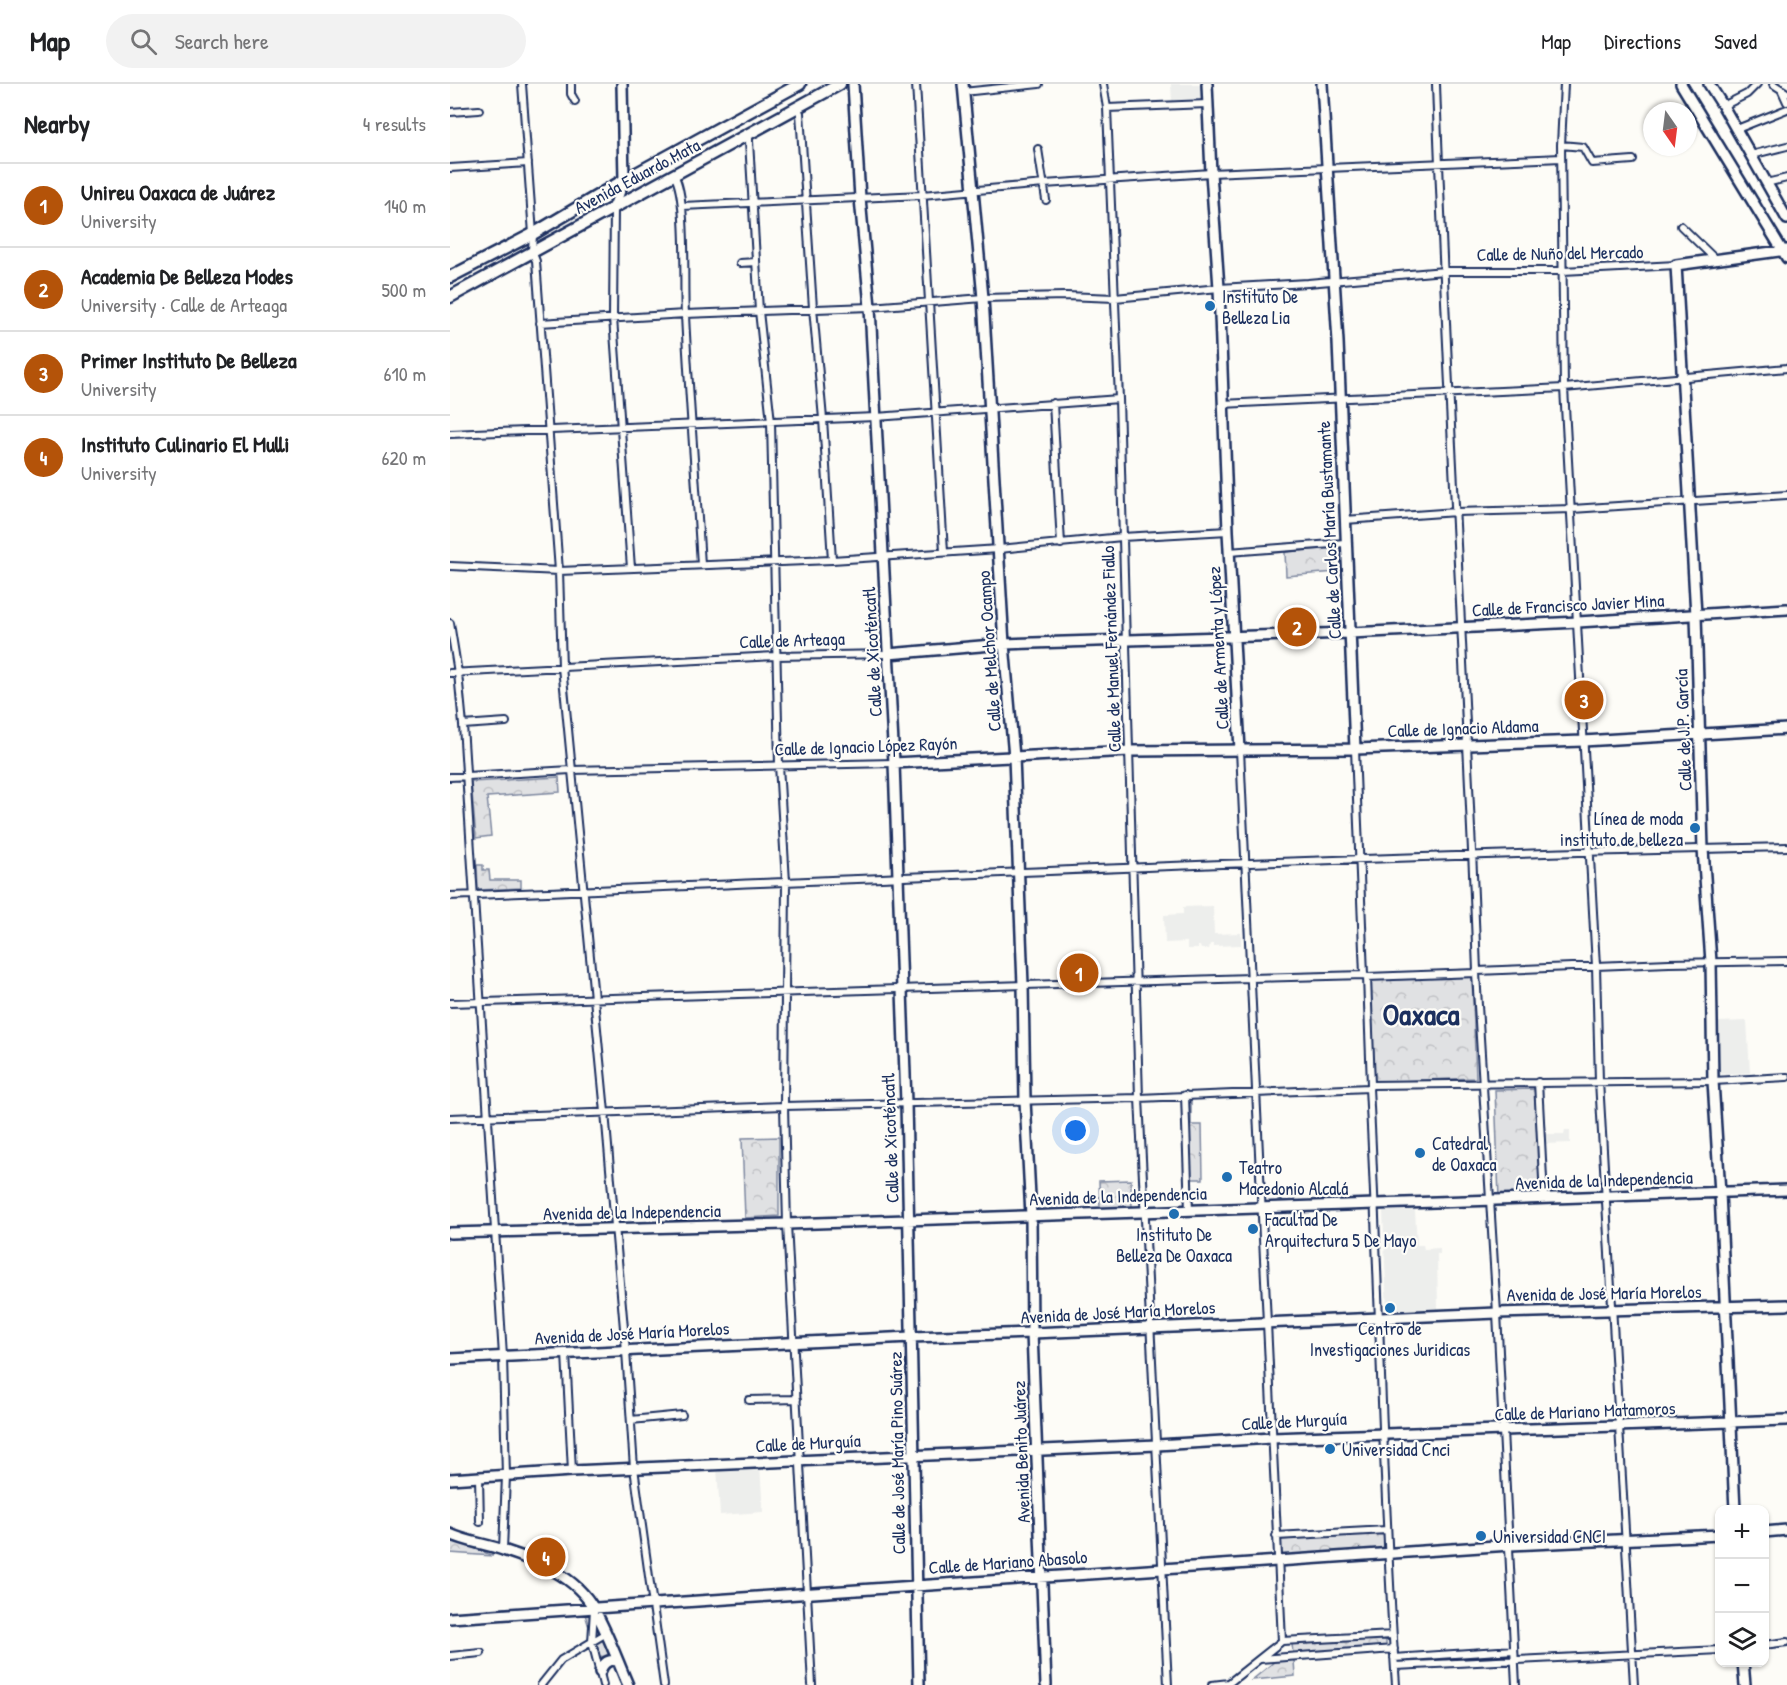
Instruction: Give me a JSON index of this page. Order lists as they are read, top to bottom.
{
  "streets": {
    "main road": ["Avenida Eduardo Mata"],
    "street": [
      "Calle de Nuño del Mercado",
      "Calle de Carlos María Bustamante",
      "Calle de Francisco Javier Mina",
      "Calle de Arteaga",
      "Calle de Armenta y López",
      "Calle de Manuel Fernández Fiallo",
      "Calle de Melchor Ocampo",
      "Calle de Xicoténcatl",
      "Calle de Ignacio Aldama",
      "Calle de J.P. García",
      "Calle de Ignacio López Rayón",
      "Avenida de la Independencia",
      "Avenida de José María Morelos",
      "Calle de Mariano Matamoros",
      "Calle de Murguía",
      "Avenida Benito Juárez",
      "Calle de José María Pino Suárez",
      "Calle de Mariano Abasolo"
    ]
  },
  "crossings": [
    ["Calle de Nuño del Mercado", "Calle de Carlos María Bustamante"],
    ["Calle de Nuño del Mercado", "Calle de Armenta y López"],
    ["Calle de Nuño del Mercado", "Calle de Manuel Fernández Fiallo"],
    ["Calle de Nuño del Mercado", "Calle de Melchor Ocampo"],
    ["Calle de Nuño del Mercado", "Calle de Xicoténcatl"],
    ["Calle de Nuño del Mercado", "Calle de J.P. García"],
    ["Calle de Carlos María Bustamante", "Calle de Francisco Javier Mina"],
    ["Calle de Carlos María Bustamante", "Calle de Arteaga"],
    ["Calle de Carlos María Bustamante", "Calle de Ignacio Aldama"],
    ["Calle de Carlos María Bustamante", "Calle de Ignacio López Rayón"],
    ["Calle de Carlos María Bustamante", "Avenida de la Independencia"],
    ["Calle de Carlos María Bustamante", "Avenida de José María Morelos"],
    ["Calle de Carlos María Bustamante", "Calle de Mariano Matamoros"],
    ["Calle de Carlos María Bustamante", "Calle de Murguía"],
    ["Calle de Carlos María Bustamante", "Calle de Mariano Abasolo"],
    ["Calle de Francisco Javier Mina", "Calle de Arteaga"],
    ["Calle de Francisco Javier Mina", "Calle de J.P. García"],
    ["Calle de Arteaga", "Calle de Armenta y López"],
    ["Calle de Arteaga", "Calle de Manuel Fernández Fiallo"],
    ["Calle de Arteaga", "Calle de Melchor Ocampo"],
    ["Calle de Arteaga", "Calle de Xicoténcatl"],
    ["Calle de Armenta y López", "Calle de Ignacio López Rayón"],
    ["Calle de Armenta y López", "Avenida de la Independencia"],
    ["Calle de Armenta y López", "Avenida de José María Morelos"],
    ["Calle de Armenta y López", "Calle de Murguía"],
    ["Calle de Armenta y López", "Calle de Mariano Abasolo"],
    ["Calle de Manuel Fernández Fiallo", "Calle de Ignacio López Rayón"],
    ["Calle de Manuel Fernández Fiallo", "Avenida de la Independencia"],
    ["Calle de Manuel Fernández Fiallo", "Avenida de José María Morelos"],
    ["Calle de Manuel Fernández Fiallo", "Calle de Murguía"],
    ["Calle de Manuel Fernández Fiallo", "Calle de Mariano Abasolo"],
    ["Calle de Melchor Ocampo", "Calle de Ignacio López Rayón"],
    ["Calle de Melchor Ocampo", "Avenida de la Independencia"],
    ["Calle de Melchor Ocampo", "Avenida Benito Juárez"],
    ["Calle de Xicoténcatl", "Calle de Ignacio López Rayón"],
    ["Calle de Xicoténcatl", "Avenida de la Independencia"],
    ["Calle de Xicoténcatl", "Calle de José María Pino Suárez"],
    ["Calle de Ignacio Aldama", "Calle de J.P. García"],
    ["Calle de Ignacio Aldama", "Calle de Ignacio López Rayón"],
    ["Calle de J.P. García", "Avenida de la Independencia"],
    ["Calle de J.P. García", "Avenida de José María Morelos"],
    ["Calle de J.P. García", "Calle de Mariano Matamoros"],
    ["Avenida de la Independencia", "Avenida Benito Juárez"],
    ["Avenida de la Independencia", "Calle de José María Pino Suárez"],
    ["Avenida de José María Morelos", "Avenida Benito Juárez"],
    ["Avenida de José María Morelos", "Calle de José María Pino Suárez"],
    ["Calle de Mariano Matamoros", "Calle de Murguía"],
    ["Calle de Murguía", "Avenida Benito Juárez"],
    ["Calle de Murguía", "Calle de José María Pino Suárez"],
    ["Avenida Benito Juárez", "Calle de Mariano Abasolo"],
    ["Calle de José María Pino Suárez", "Calle de Mariano Abasolo"]
  ],
  "districts": ["Oaxaca"],
  "places": [
    "Instituto De Belleza Lia",
    "Línea de moda instituto de belleza",
    "Catedral de Oaxaca",
    "Teatro Macedonio Alcalá",
    "Instituto De Belleza De Oaxaca",
    "Facultad De Arquitectura 5 De Mayo",
    "Centro de Investigaciones Juridicas",
    "Universidad Cnci",
    "Universidad CNCI"
  ],
  "north": "bottom",
  "page": {
    "header": "Map",
    "search": "Search here",
    "nav": ["Map", "Directions", "Saved"],
    "heading": ["Nearby", "4 results"],
    "list": [
      {
        "mark": "1",
        "name": "Unireu Oaxaca de Juárez",
        "note": "University",
        "value": "140 m"
      },
      {
        "mark": "2",
        "name": "Academia De Belleza Modes",
        "note": "University · Calle de Arteaga",
        "value": "500 m"
      },
      {
        "mark": "3",
        "name": "Primer Instituto De Belleza",
        "note": "University",
        "value": "610 m"
      },
      {
        "mark": "4",
        "name": "Instituto Culinario El Mulli",
        "note": "University",
        "value": "620 m"
      }
    ],
    "pins": [
      "2",
      "3",
      "1",
      "4"
    ],
    "map_buttons": ["+", "−"]
  }
}
